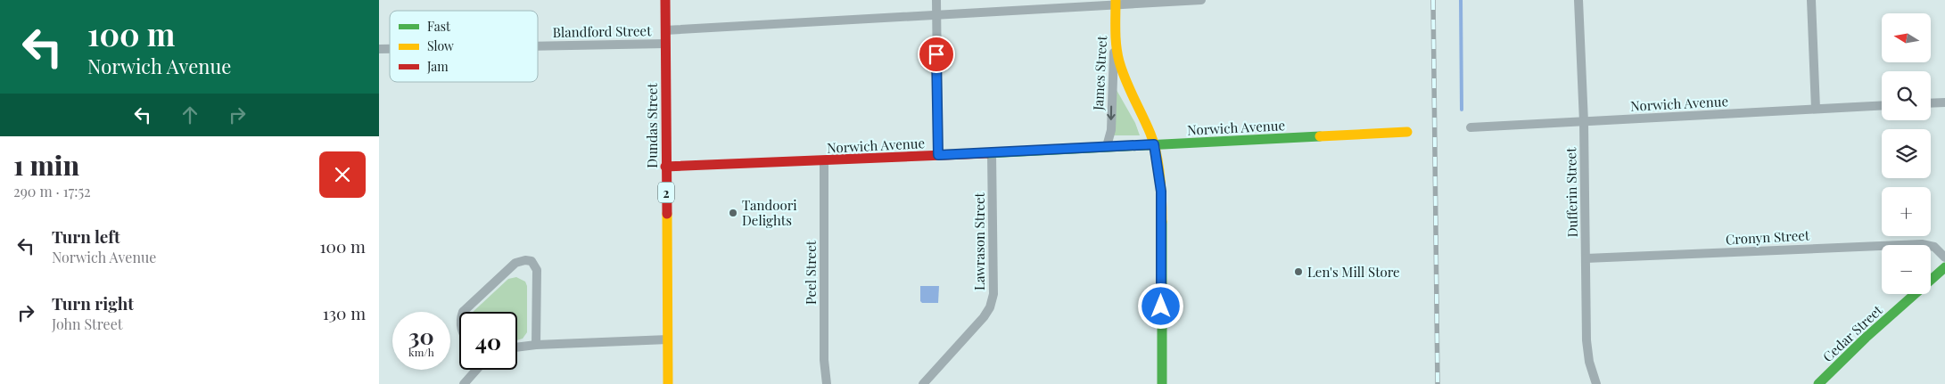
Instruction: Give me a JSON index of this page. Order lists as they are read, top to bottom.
{
  "streets": {
    "street": [
      "Blandford Street",
      "James Street",
      "Norwich Avenue",
      "Dundas Street",
      "2",
      "Dufferin Street",
      "Cronyn Street",
      "Lawrason Street",
      "Peel Street",
      "Cedar Street"
    ]
  },
  "crossings": [
    ["Blandford Street", "Dundas Street"],
    ["James Street", "Norwich Avenue"],
    ["Norwich Avenue", "Dundas Street"],
    ["Norwich Avenue", "Dufferin Street"],
    ["Norwich Avenue", "Lawrason Street"],
    ["Norwich Avenue", "Peel Street"],
    ["Dufferin Street", "Cronyn Street"]
  ],
  "places": ["Tandoori Delights", "Len's Mill Store"],
  "legend": ["Fast", "Slow", "Jam"],
  "north": "left",
  "page": {
    "turn": ["100 m", "Norwich Avenue"],
    "map_buttons": ["+", "−"],
    "heading": ["1 min", "290 m · 17:52"],
    "list": [
      {
        "name": "Turn left",
        "note": "Norwich Avenue",
        "value": "100 m"
      },
      {
        "name": "Turn right",
        "note": "John Street",
        "value": "130 m"
      }
    ],
    "speed": "30 km/h",
    "limit": "40"
  }
}
